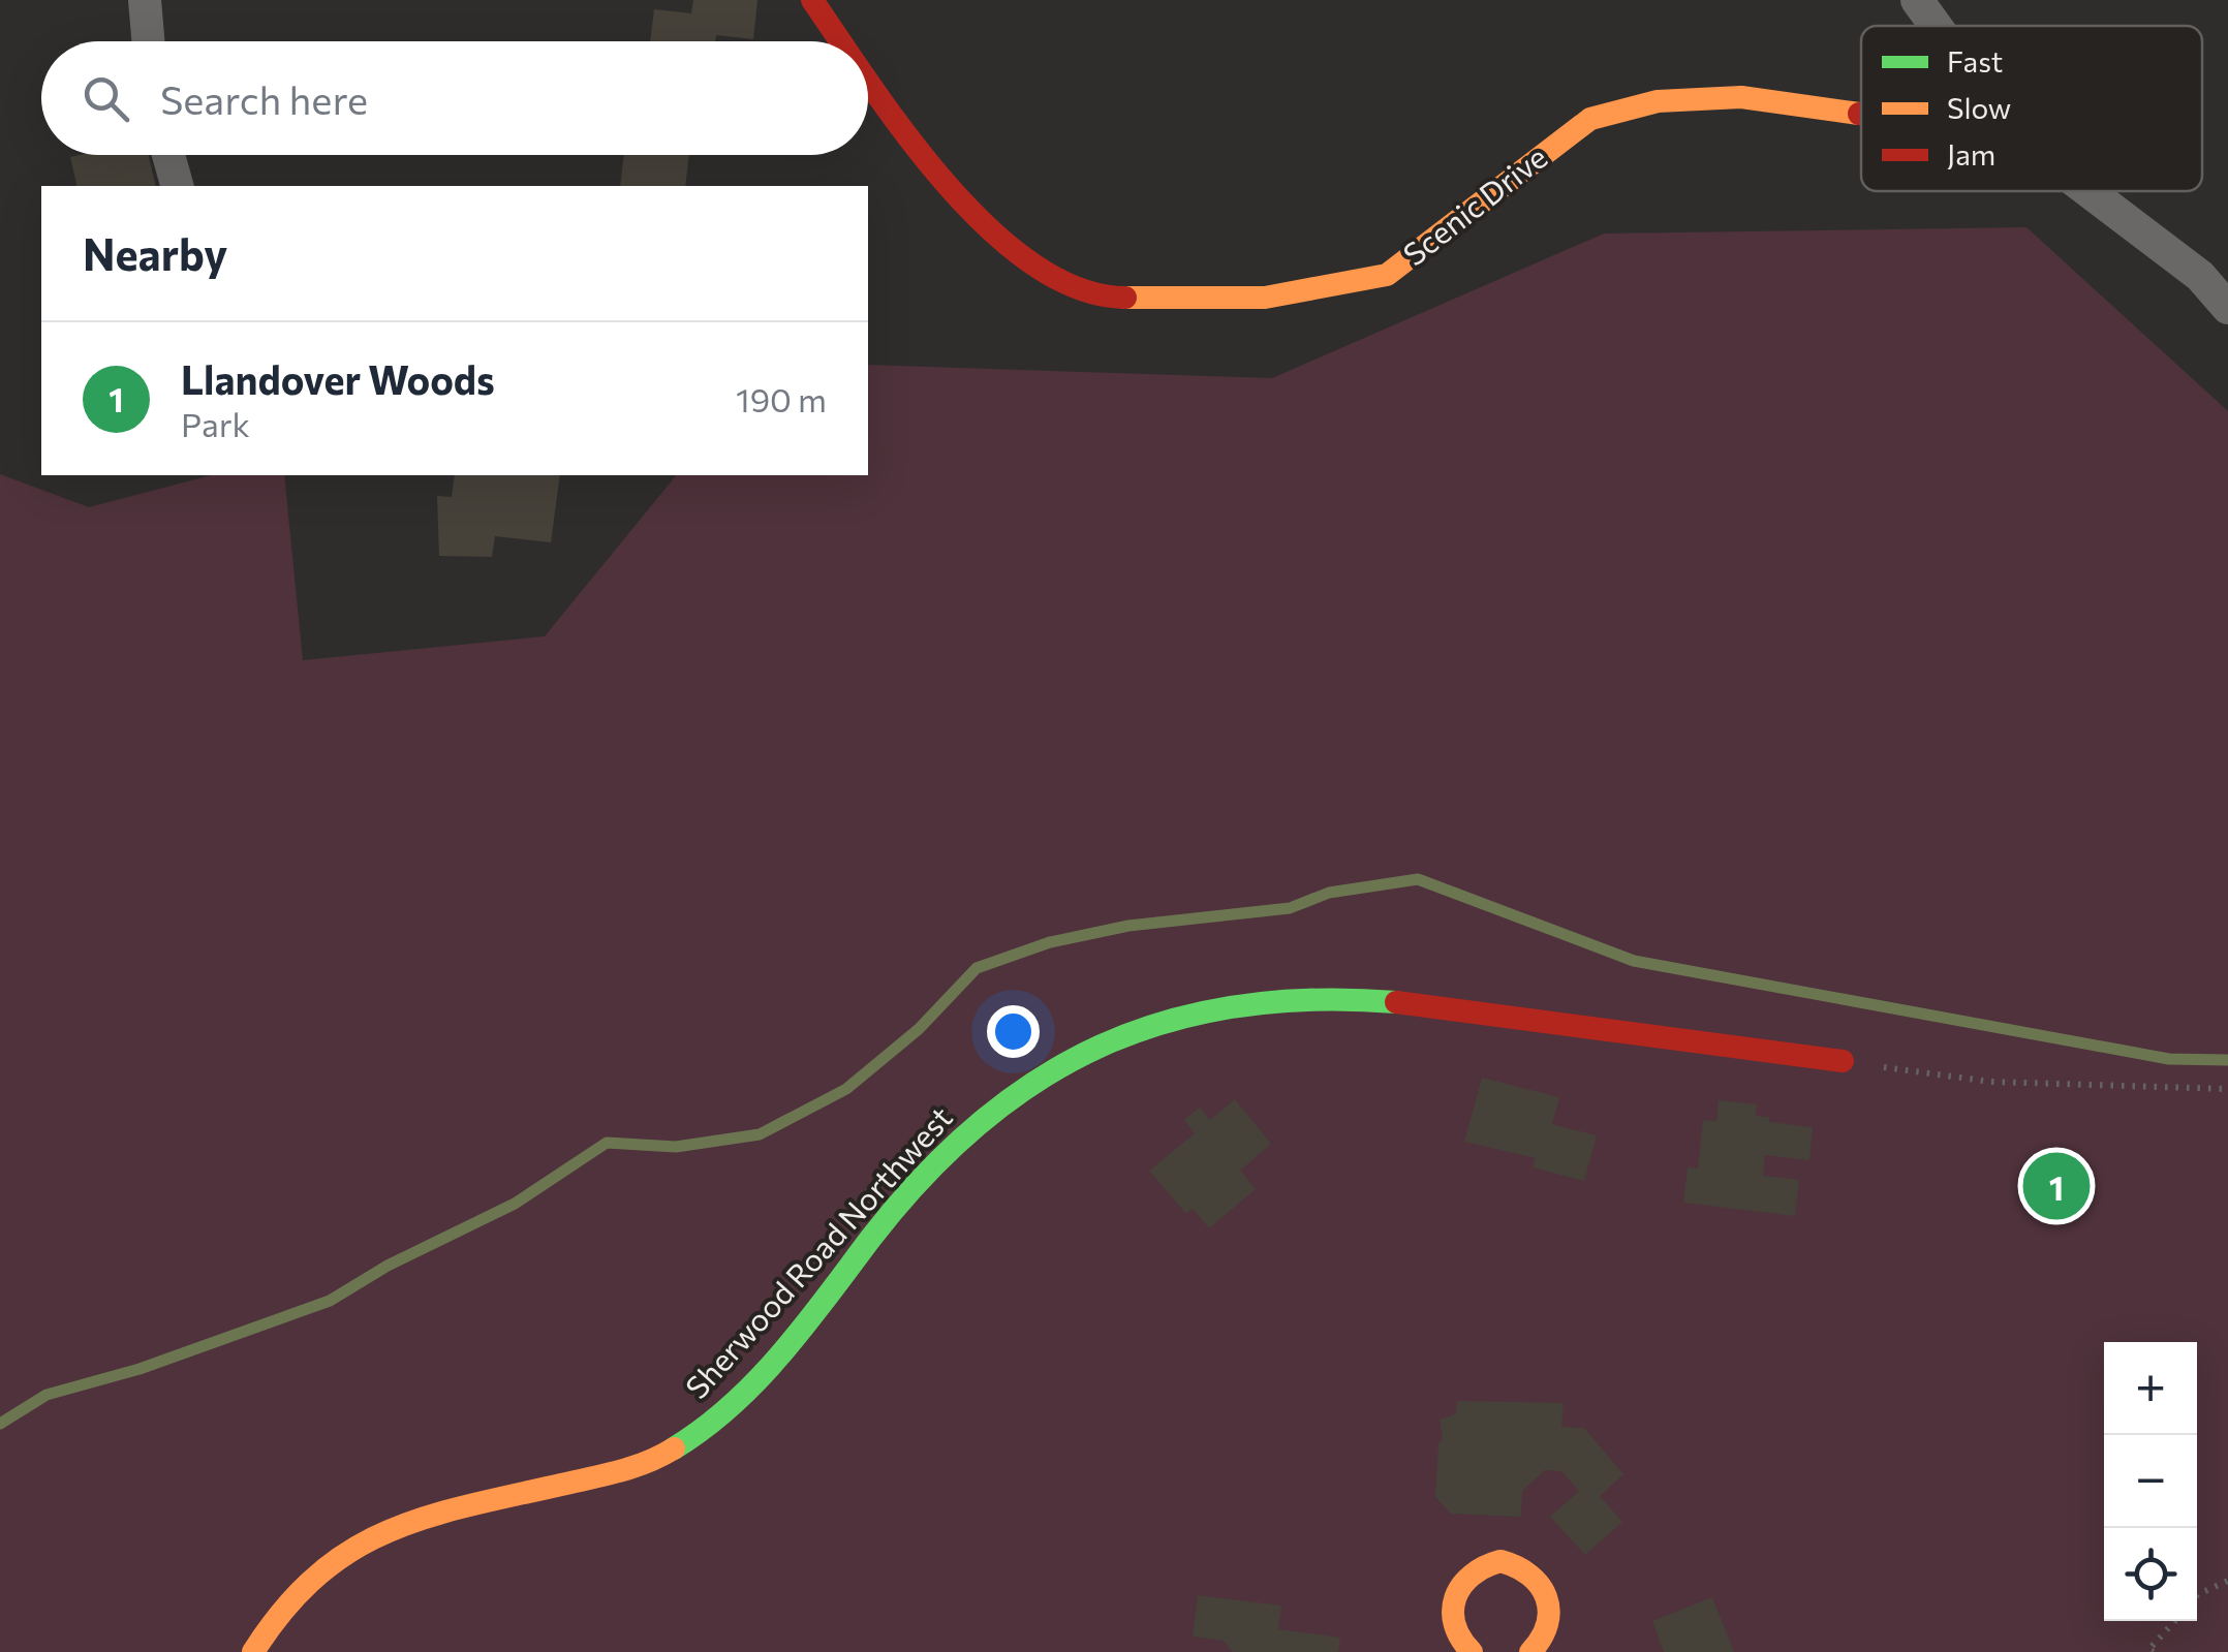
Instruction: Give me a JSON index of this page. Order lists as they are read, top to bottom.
{
  "streets": {
    "street": ["Scenic Drive", "Sherwood Road Northwest"]
  },
  "legend": ["Fast", "Slow", "Jam"],
  "page": {
    "search": "Search here",
    "heading": "Nearby",
    "list": [
      {
        "mark": "1",
        "name": "Llandover Woods",
        "note": "Park",
        "value": "190 m"
      }
    ],
    "pins": "1",
    "map_buttons": ["+", "−"]
  }
}
